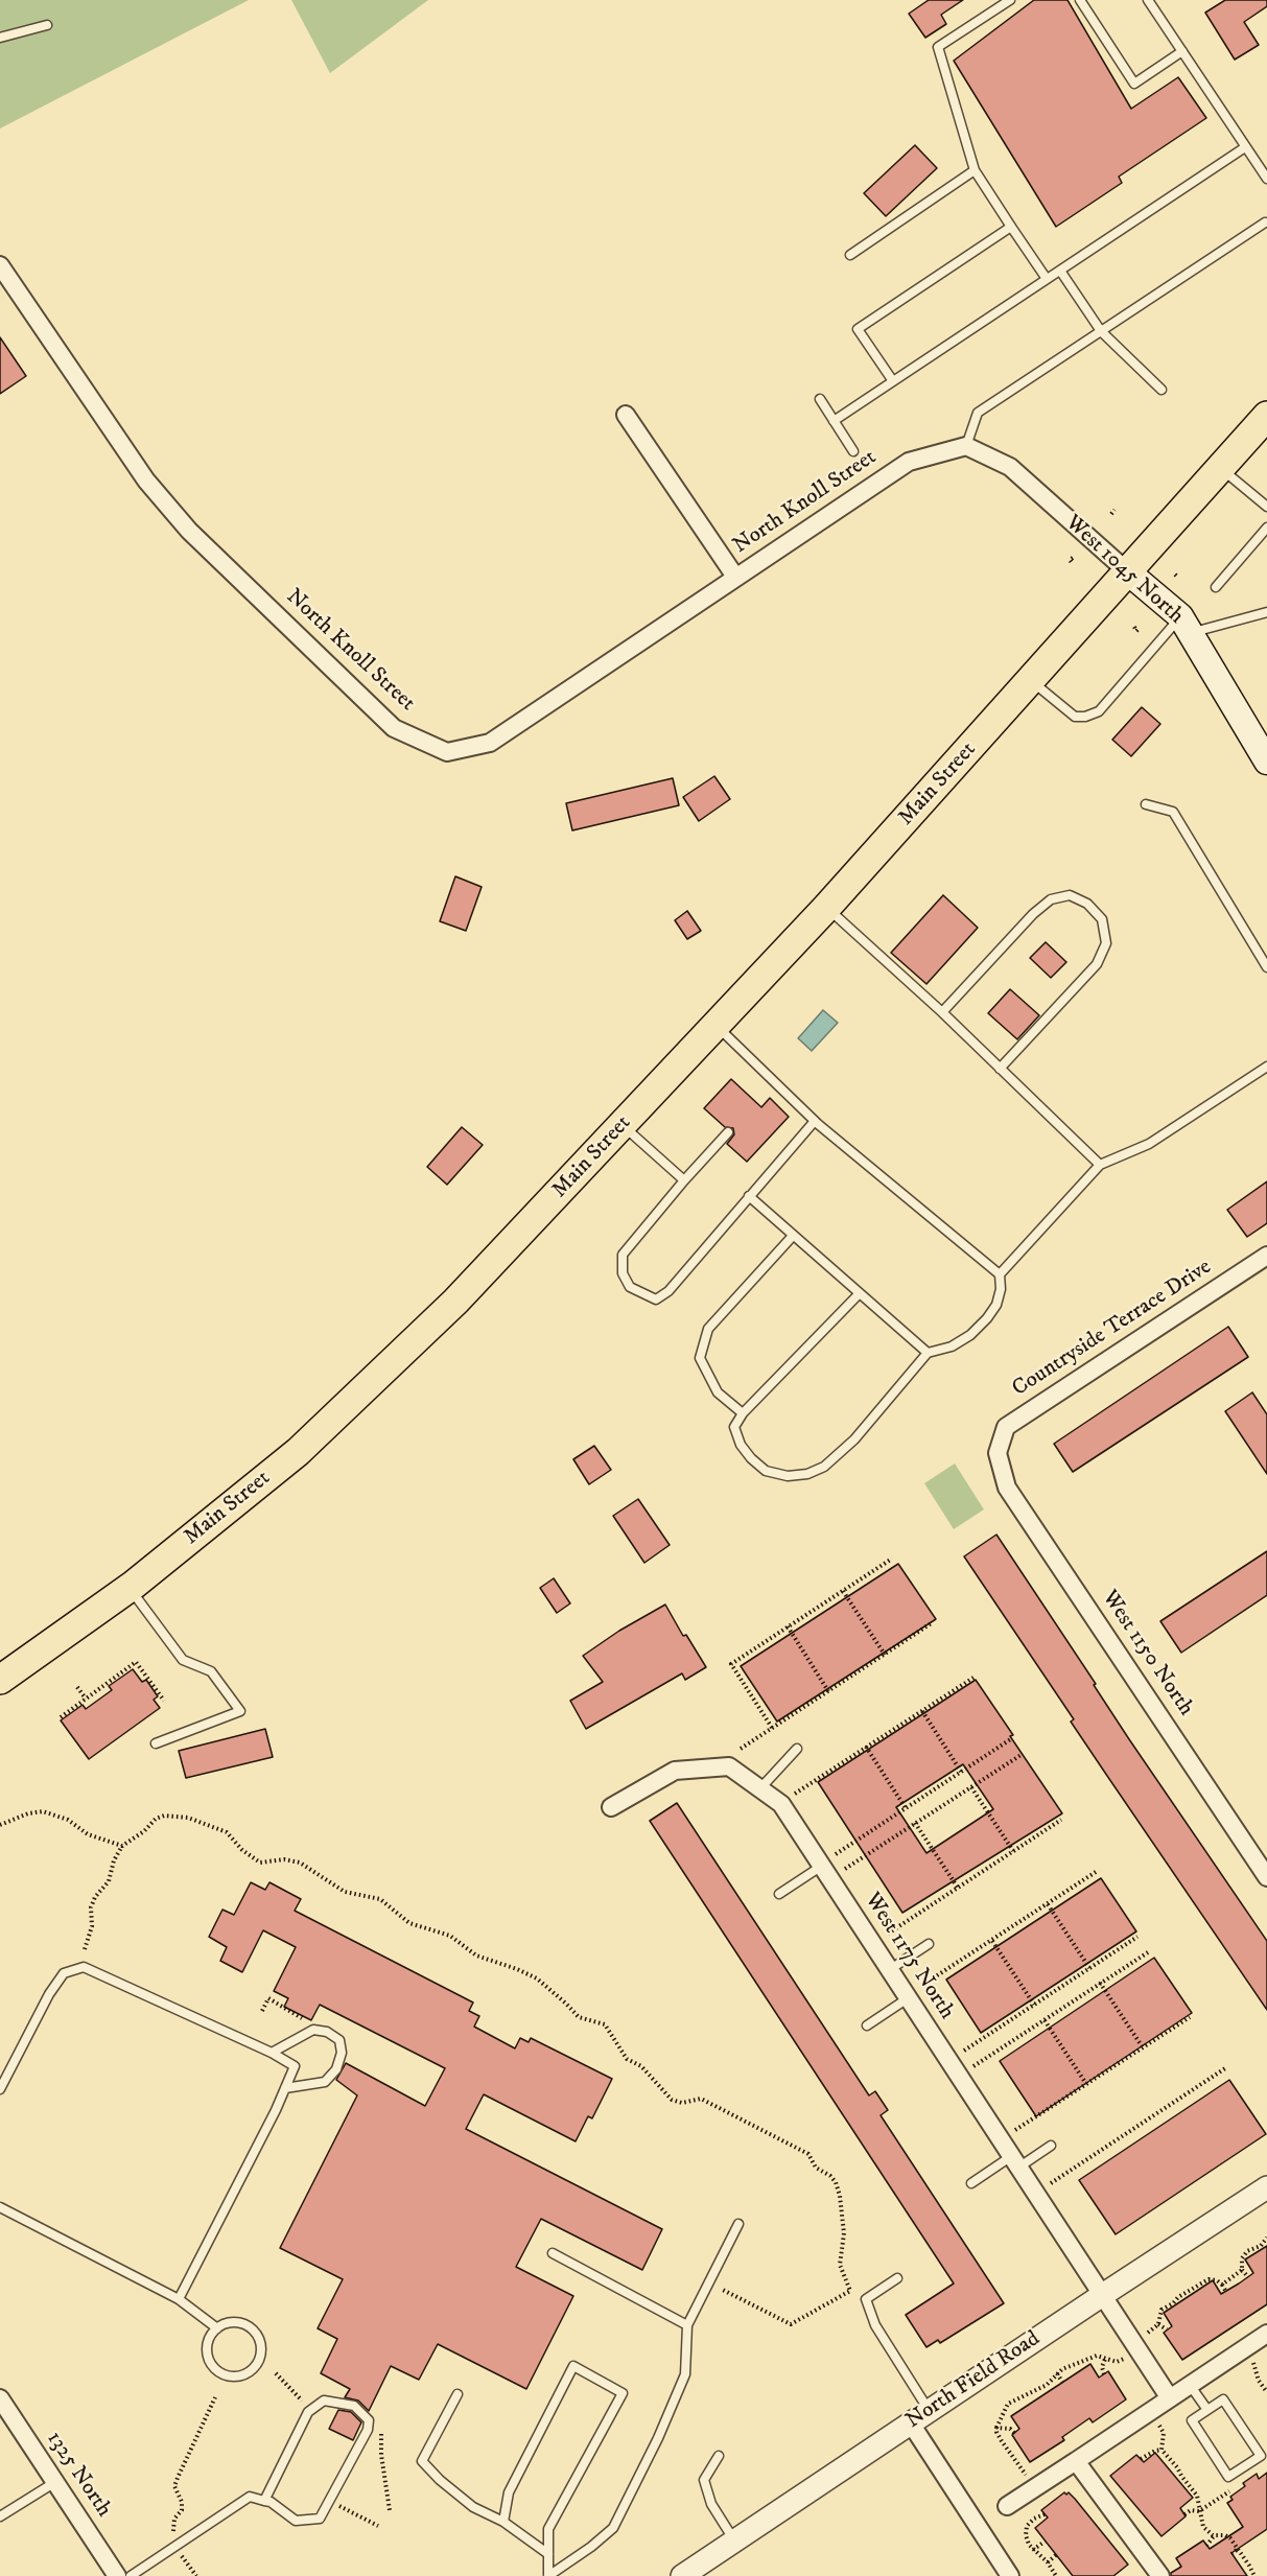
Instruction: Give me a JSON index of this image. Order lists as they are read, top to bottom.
{
  "streets": {
    "main road": ["West 1045 North", "Main Street"],
    "street": [
      "North Knoll Street",
      "Countryside Terrace Drive",
      "West 1150 North",
      "West 1175 North",
      "North Field Road",
      "1325 North"
    ]
  },
  "crossings": [
    ["North Knoll Street", "West 1045 North"],
    ["West 1045 North", "Main Street"],
    ["Countryside Terrace Drive", "West 1150 North"],
    ["West 1175 North", "North Field Road"]
  ]
}
